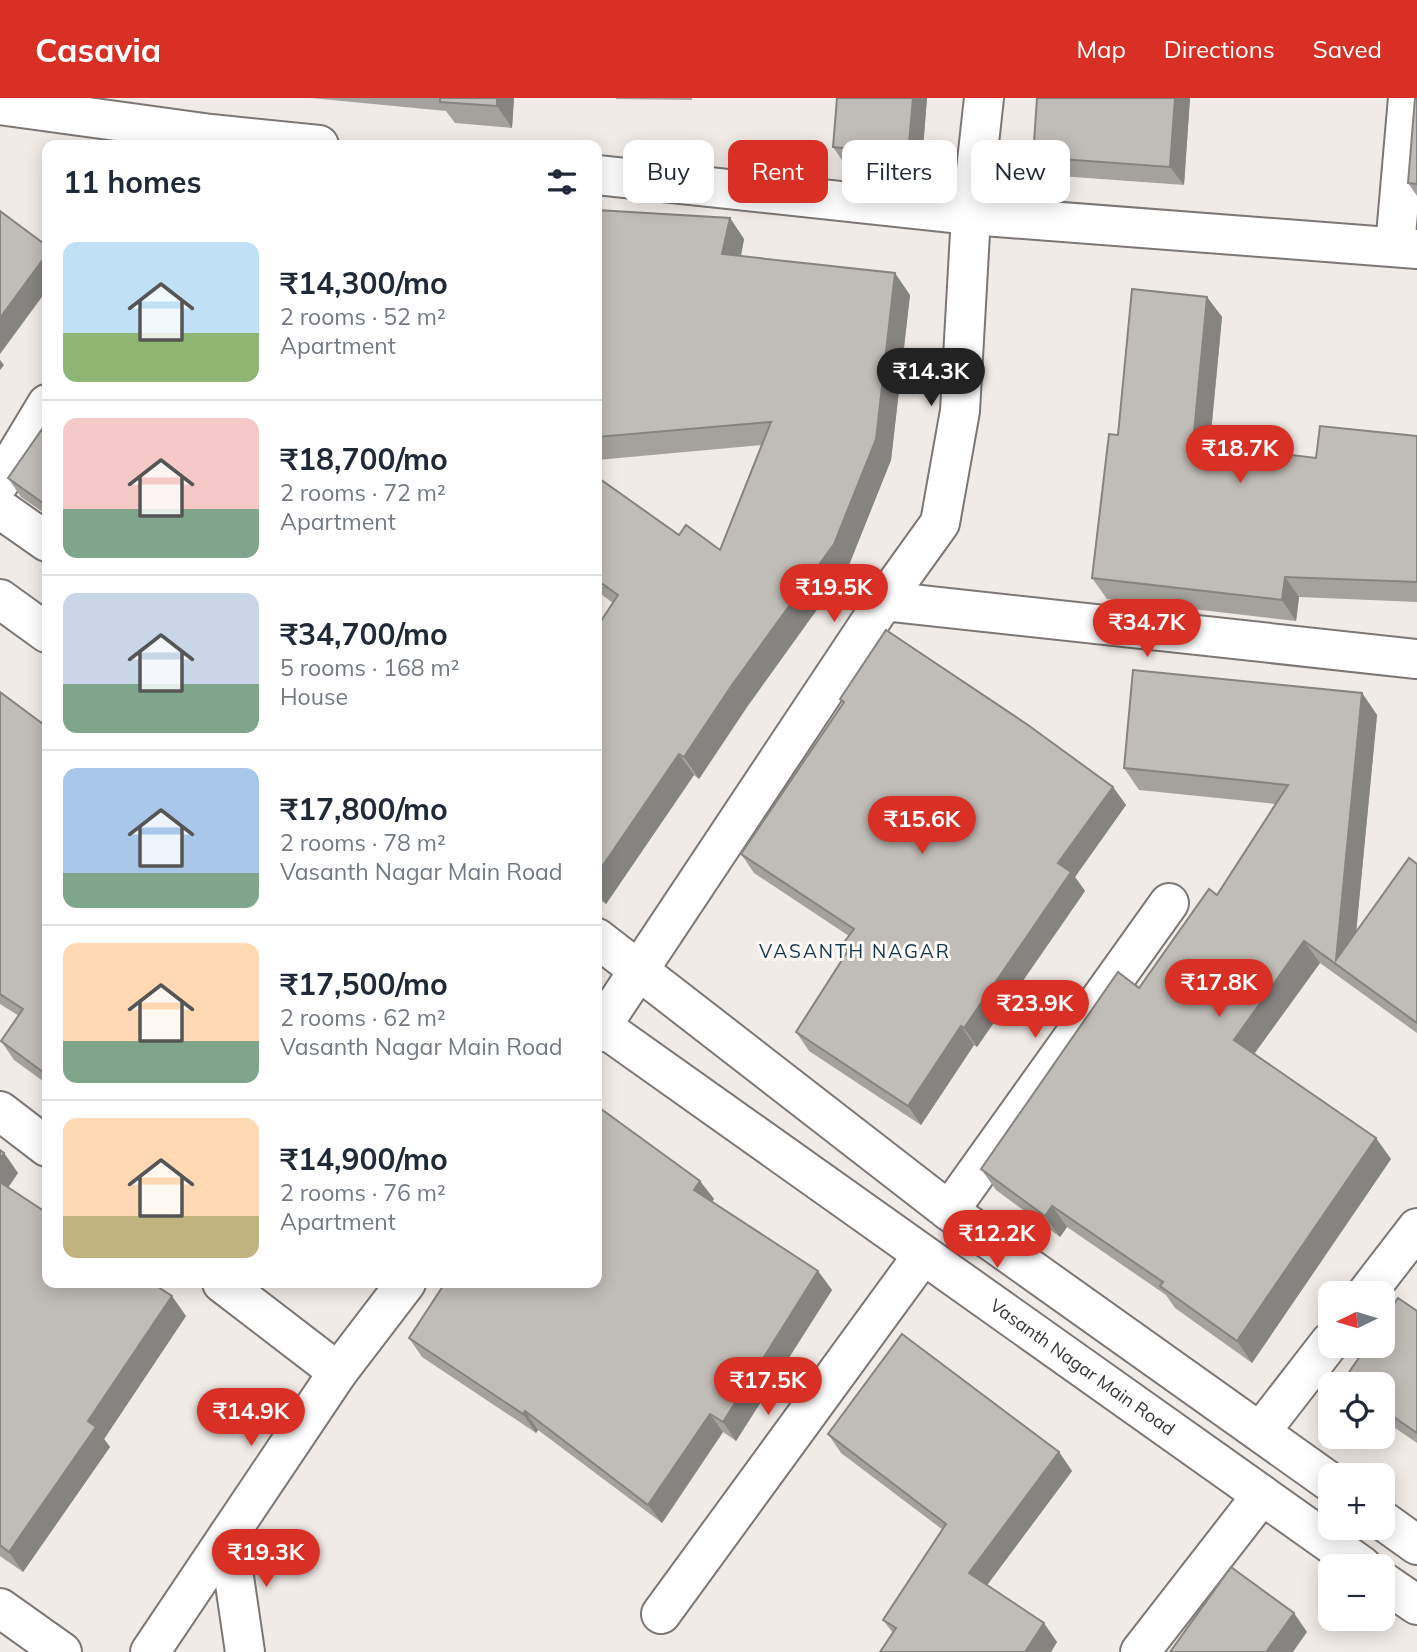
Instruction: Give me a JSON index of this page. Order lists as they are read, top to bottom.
{
  "streets": {
    "street": ["Vasanth Nagar Main Road"]
  },
  "districts": ["VASANTH NAGAR"],
  "north": "left",
  "page": {
    "header": "Casavia",
    "nav": ["Map", "Directions", "Saved"],
    "chip": [
      "Buy",
      "Rent",
      "Filters",
      "New"
    ],
    "heading": "11 homes",
    "list": [
      {
        "name": "₹14,300/mo",
        "note": "2 rooms · 52 m² · Apartment"
      },
      {
        "name": "₹18,700/mo",
        "note": "2 rooms · 72 m² · Apartment"
      },
      {
        "name": "₹34,700/mo",
        "note": "5 rooms · 168 m² · House"
      },
      {
        "name": "₹17,800/mo",
        "note": "2 rooms · 78 m² · Vasanth Nagar Main Road"
      },
      {
        "name": "₹17,500/mo",
        "note": "2 rooms · 62 m² · Vasanth Nagar Main Road"
      },
      {
        "name": "₹14,900/mo",
        "note": "2 rooms · 76 m² · Apartment"
      }
    ],
    "price": [
      "₹14.3K",
      "₹18.7K",
      "₹19.5K",
      "₹34.7K",
      "₹15.6K",
      "₹17.8K",
      "₹23.9K",
      "₹12.2K",
      "₹17.5K",
      "₹14.9K",
      "₹19.3K"
    ],
    "map_buttons": ["+", "−"]
  }
}
